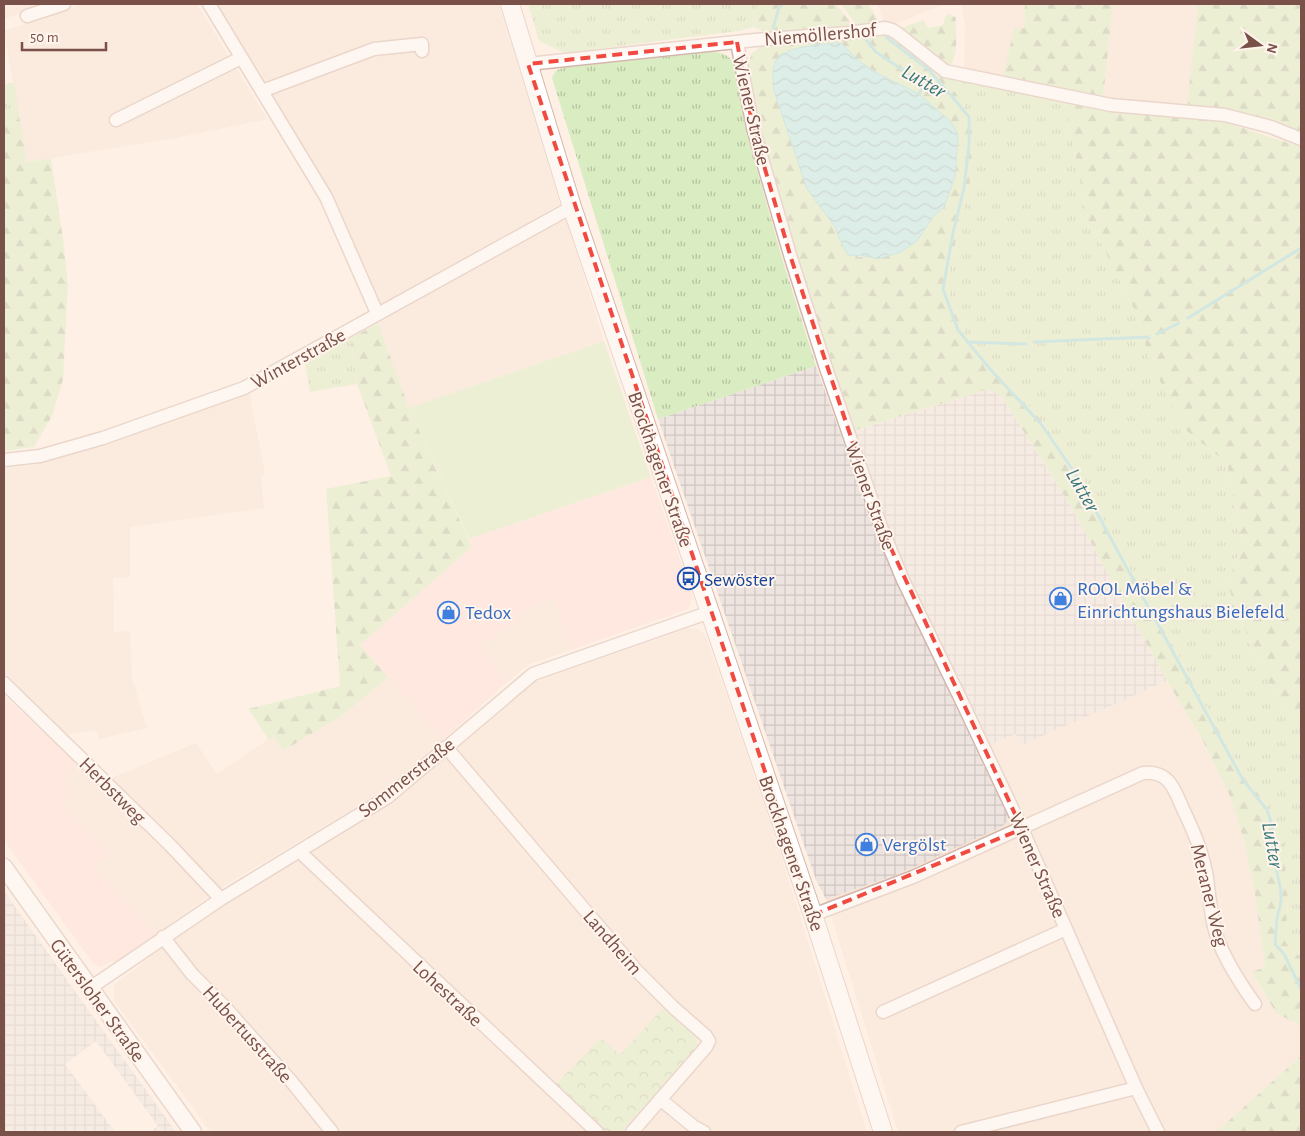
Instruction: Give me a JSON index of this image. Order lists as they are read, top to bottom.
{
  "streets": {
    "main road": ["Brockhagener Straße"],
    "street": [
      "Niemöllershof",
      "Wiener Straße",
      "Winterstraße",
      "Sommerstraße",
      "Herbstweg",
      "Meraner Weg",
      "Landheim",
      "Lohestraße",
      "Gütersloher Straße",
      "Hubertusstraße"
    ]
  },
  "crossings": [
    ["Niemöllershof", "Wiener Straße"],
    ["Niemöllershof", "Brockhagener Straße"],
    ["Wiener Straße", "Meraner Weg"],
    ["Winterstraße", "Brockhagener Straße"],
    ["Brockhagener Straße", "Sommerstraße"],
    ["Brockhagener Straße", "Meraner Weg"],
    ["Sommerstraße", "Herbstweg"],
    ["Sommerstraße", "Landheim"],
    ["Sommerstraße", "Lohestraße"],
    ["Sommerstraße", "Gütersloher Straße"],
    ["Sommerstraße", "Hubertusstraße"]
  ],
  "water": ["Lutter"],
  "places": {
    "bus stop": ["Sewöster"],
    "shop": ["ROOL Möbel & Einrichtungshaus Bielefeld", "Tedox", "Vergölst"]
  },
  "scale_bar": "50 m",
  "north": "right"
}
